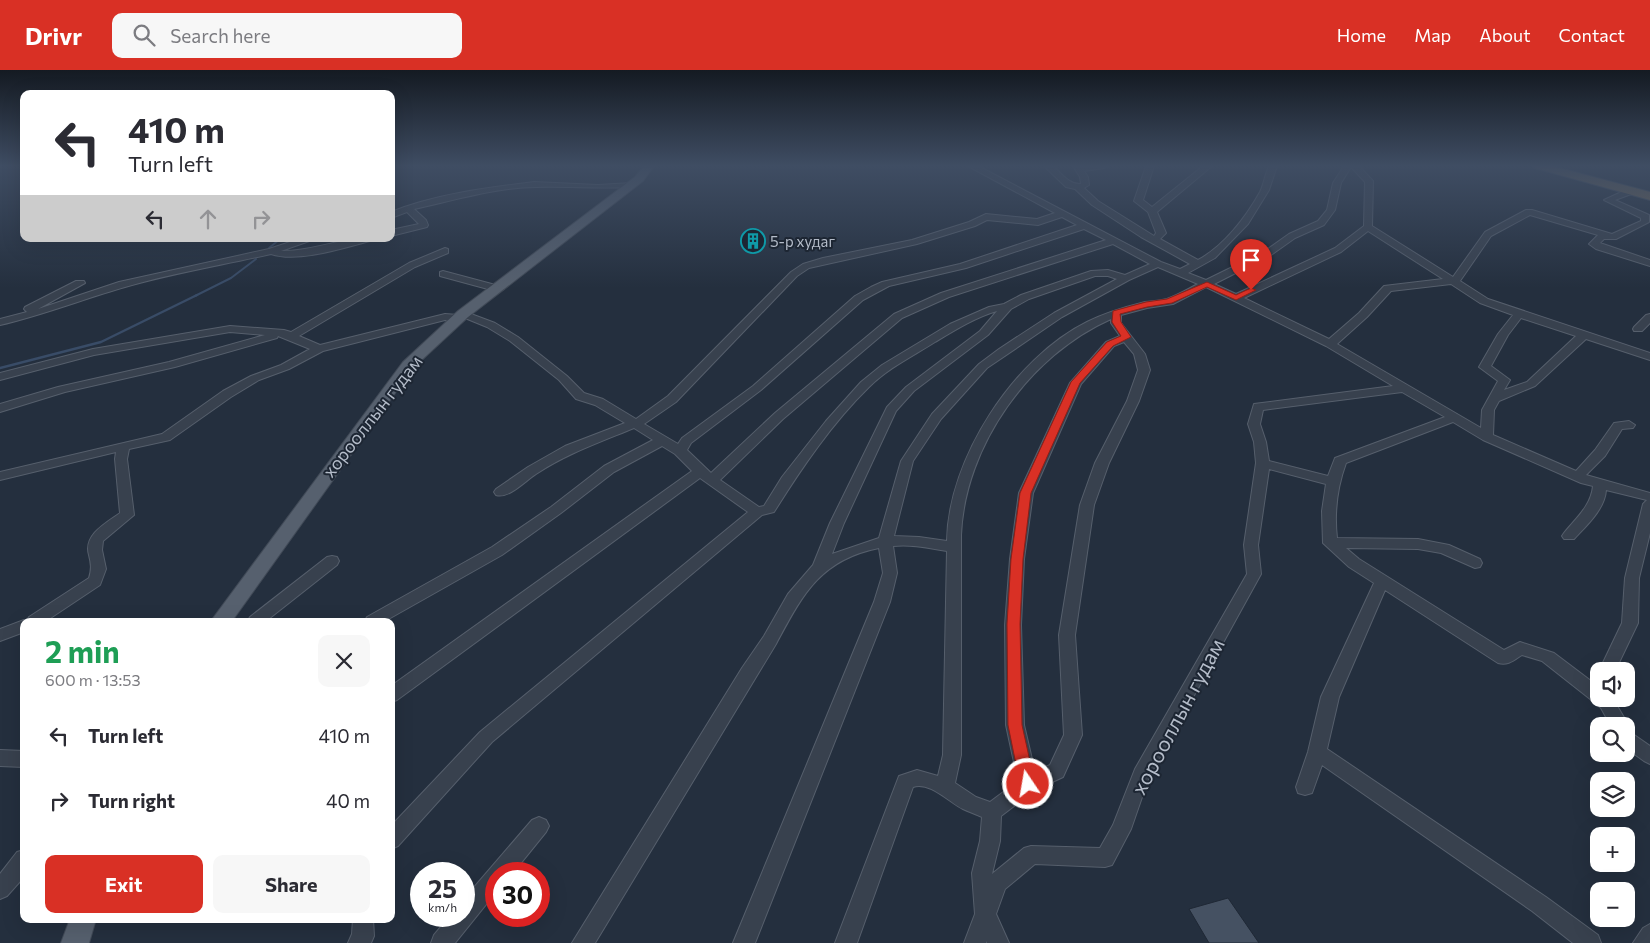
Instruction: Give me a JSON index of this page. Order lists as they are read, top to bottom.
{
  "streets": {
    "main road": ["хорооллын гудам"]
  },
  "places": {
    "building": ["5-р худаг"]
  },
  "page": {
    "header": "Drivr",
    "search": "Search here",
    "nav": [
      "Home",
      "Map",
      "About",
      "Contact"
    ],
    "turn": ["410 m", "Turn left"],
    "heading": ["2 min", "600 m · 13:53"],
    "map_buttons": ["+", "−"],
    "list": [
      {
        "name": "Turn left",
        "value": "410 m"
      },
      {
        "name": "Turn right",
        "value": "40 m"
      }
    ],
    "buttons": ["Exit", "Share"],
    "speed": "25 km/h",
    "limit": "30"
  }
}
